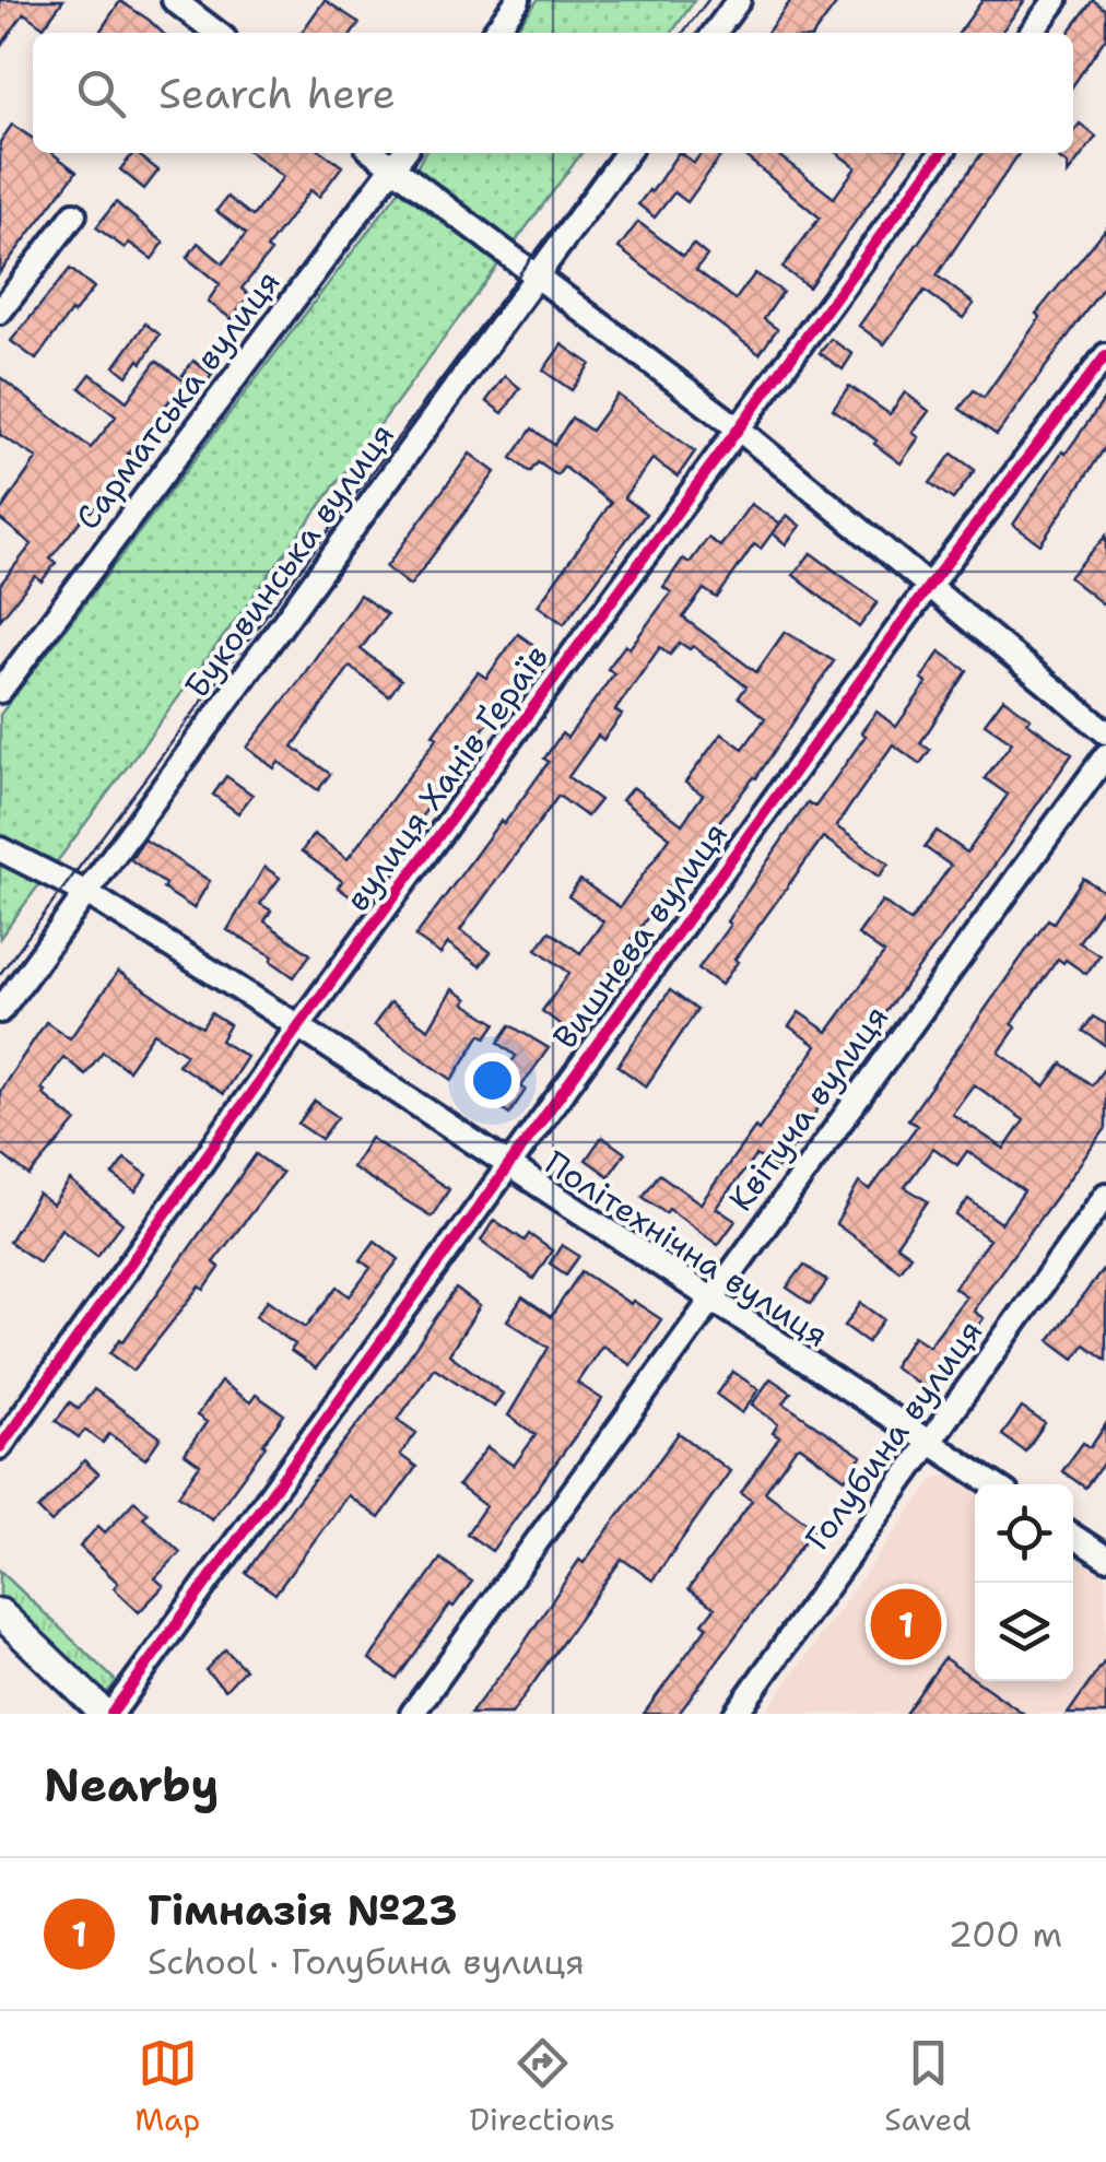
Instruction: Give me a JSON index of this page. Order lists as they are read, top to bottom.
{
  "streets": {
    "street": [
      "Сарматська вулиця",
      "Буковинська вулиця",
      "вулиця Ханів Ґераїв",
      "Вишнева вулиця",
      "Квітуча вулиця",
      "Політехнічна вулиця",
      "Голубина вулиця"
    ]
  },
  "crossings": [
    ["Буковинська вулиця", "Політехнічна вулиця"],
    ["вулиця Ханів Ґераїв", "Політехнічна вулиця"],
    ["Вишнева вулиця", "Політехнічна вулиця"],
    ["Квітуча вулиця", "Політехнічна вулиця"],
    ["Політехнічна вулиця", "Голубина вулиця"]
  ],
  "page": {
    "search": "Search here",
    "pins": "1",
    "heading": "Nearby",
    "list": [
      {
        "mark": "1",
        "name": "Гімназія №23",
        "note": "School · Голубина вулиця",
        "value": "200 m"
      }
    ],
    "nav": ["Map", "Directions", "Saved"]
  }
}
